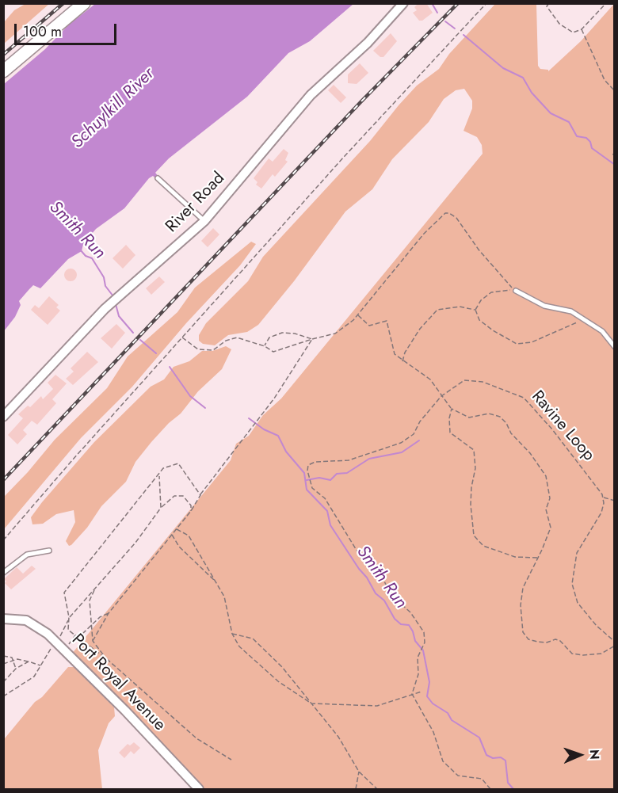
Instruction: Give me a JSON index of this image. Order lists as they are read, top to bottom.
{
  "streets": {
    "street": ["River Road", "Port Royal Avenue"],
    "path": ["Ravine Loop"]
  },
  "water": ["Schuylkill River", "Smith Run"],
  "scale_bar": "100 m",
  "north": "right"
}
